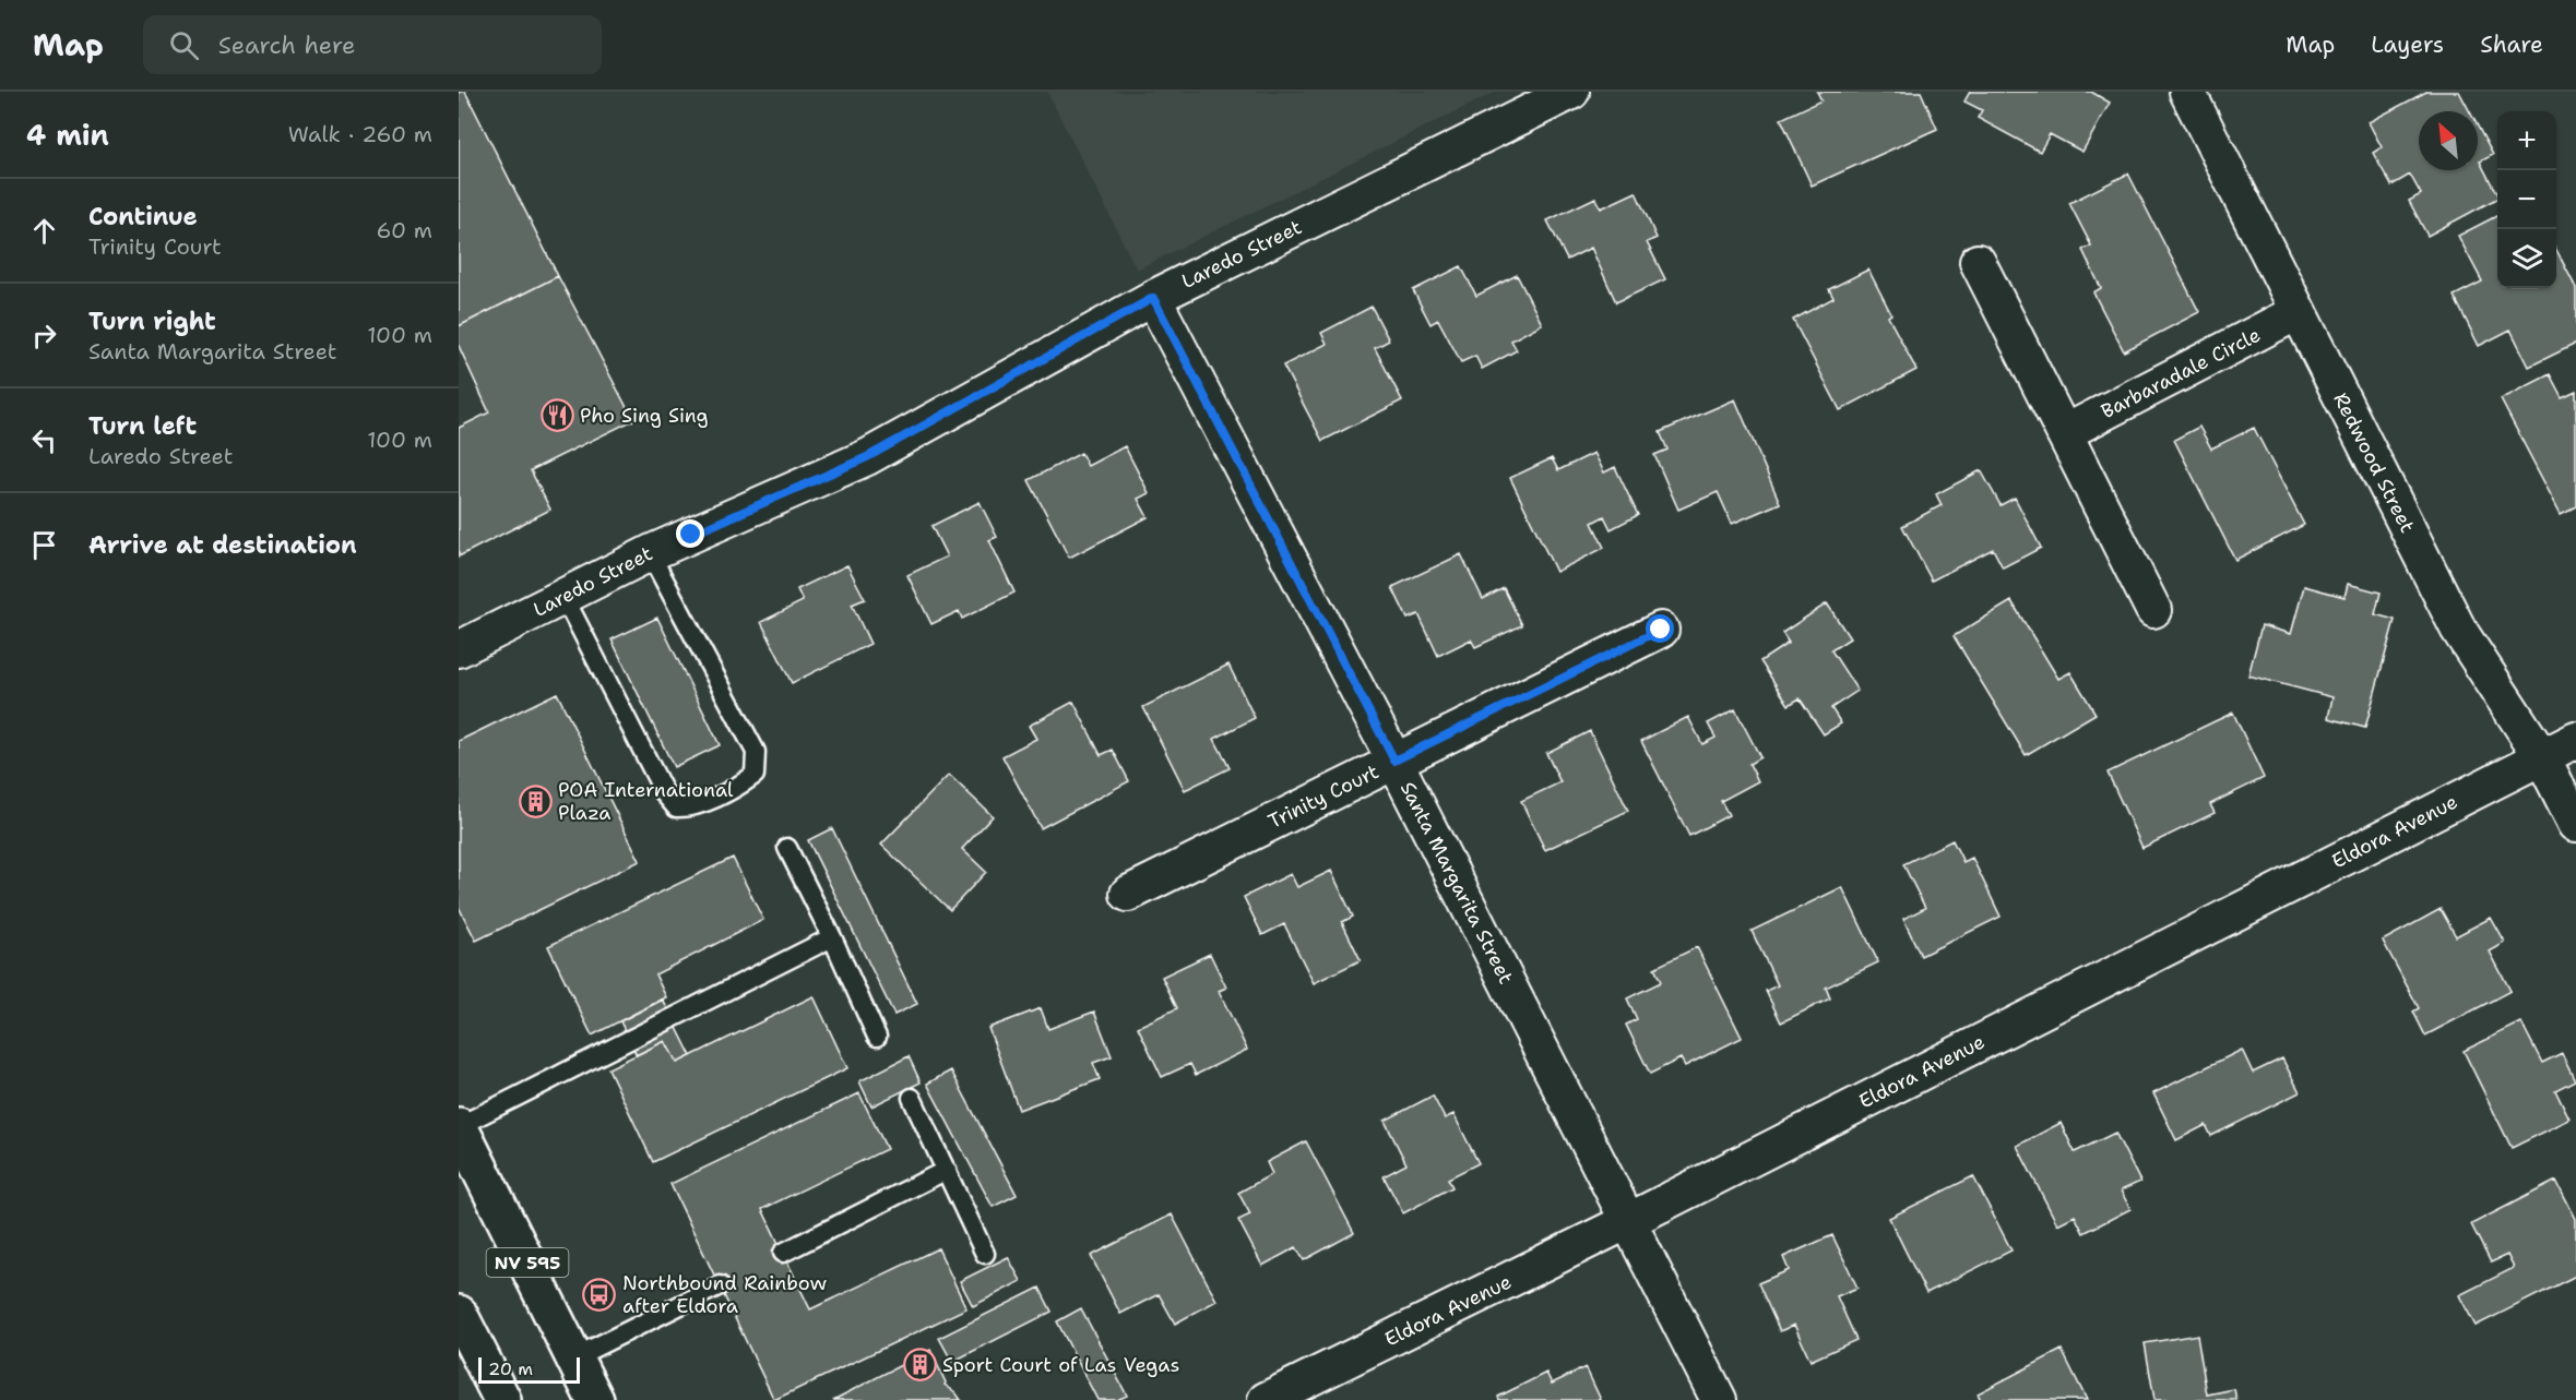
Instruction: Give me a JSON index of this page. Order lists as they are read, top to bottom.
{
  "streets": {
    "main road": ["NV 595"],
    "street": [
      "Laredo Street",
      "Barbaradale Circle",
      "Redwood Street",
      "Trinity Court",
      "Eldora Avenue",
      "Santa Margarita Street"
    ]
  },
  "crossings": [
    ["Laredo Street", "Santa Margarita Street"],
    ["Barbaradale Circle", "Redwood Street"],
    ["Redwood Street", "Eldora Avenue"],
    ["Trinity Court", "Santa Margarita Street"],
    ["Eldora Avenue", "Santa Margarita Street"]
  ],
  "places": {
    "restaurant": ["Pho Sing Sing"],
    "building": ["POA International Plaza", "Sport Court of Las Vegas"],
    "bus stop": ["Northbound Rainbow after Eldora"]
  },
  "scale_bar": "20 m",
  "north": "top left",
  "page": {
    "header": "Map",
    "search": "Search here",
    "nav": ["Map", "Layers", "Share"],
    "heading": ["4 min", "Walk · 260 m"],
    "map_buttons": ["+", "−"],
    "list": [
      ["Continue", "Trinity Court", "60 m"],
      ["Turn right", "Santa Margarita Street", "100 m"],
      ["Turn left", "Laredo Street", "100 m"],
      "Arrive at destination"
    ],
    "scale": "20 m"
  }
}
